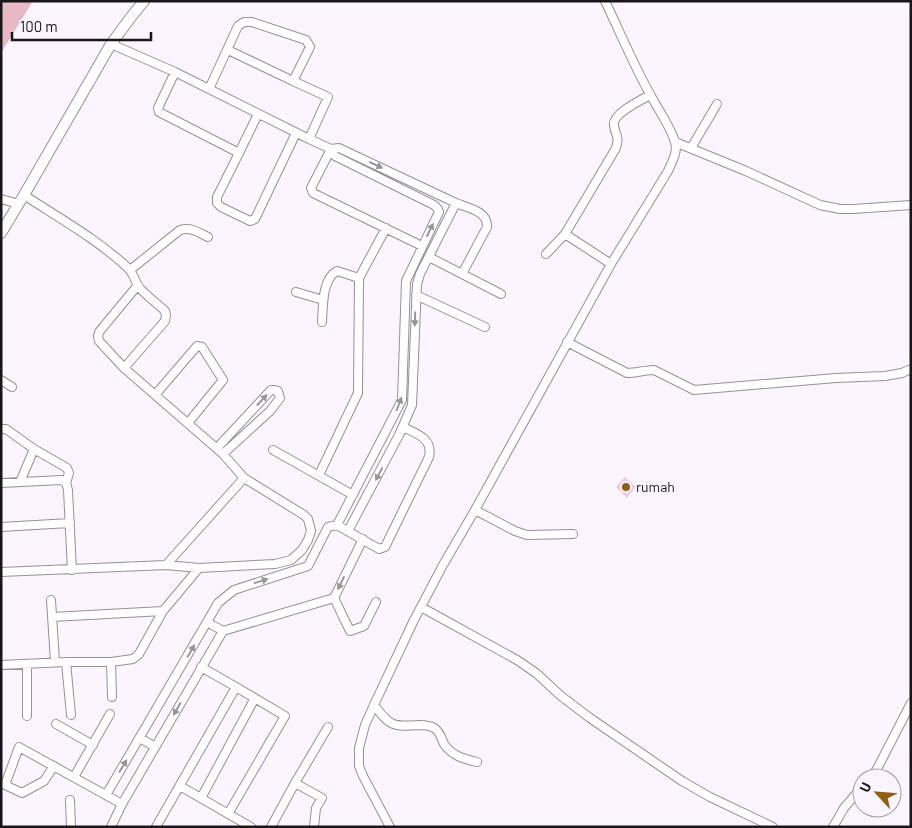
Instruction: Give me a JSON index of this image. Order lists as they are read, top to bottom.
{
  "places": ["rumah"],
  "scale_bar": "100 m",
  "north": "top left"
}
